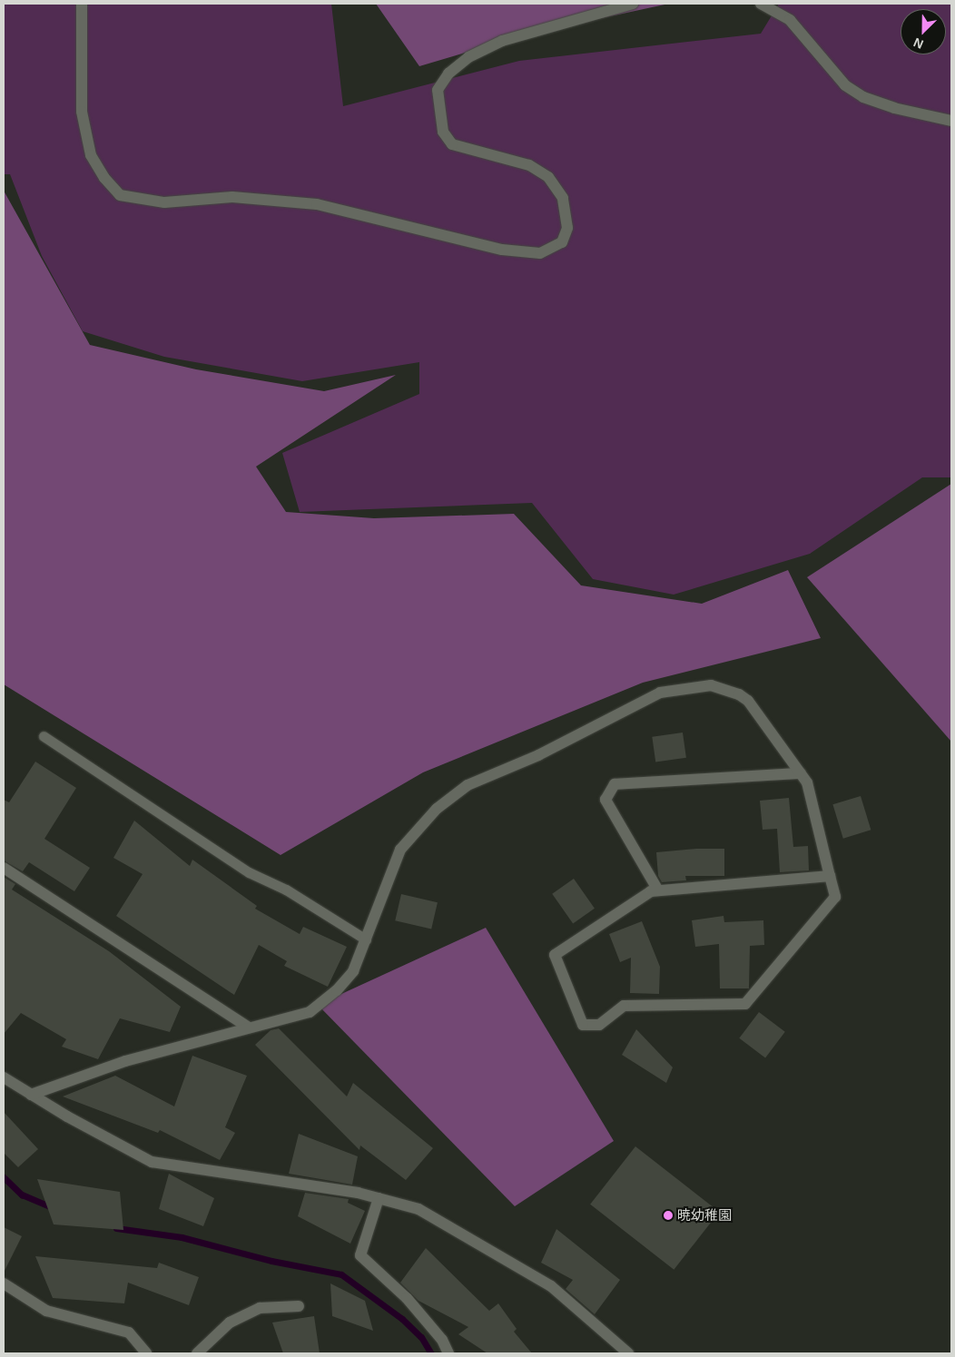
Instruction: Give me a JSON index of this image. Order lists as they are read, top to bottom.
{
  "places": ["暁幼稚園"],
  "north": "bottom left"
}
